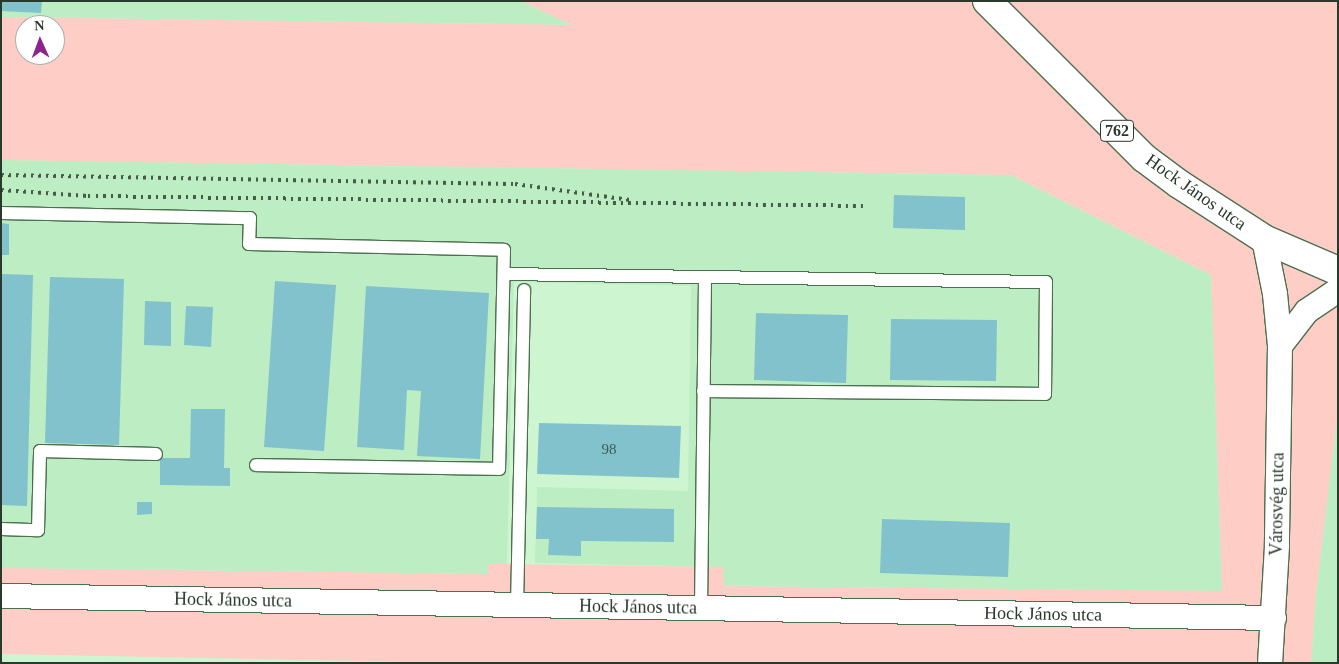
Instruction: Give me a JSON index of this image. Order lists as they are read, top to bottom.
{
  "streets": {
    "main road": ["762", "Hock János utca"],
    "street": ["Városvég utca"]
  },
  "crossings": [
    ["Hock János utca", "Városvég utca"]
  ],
  "house_numbers": ["98"],
  "north": "top"
}
